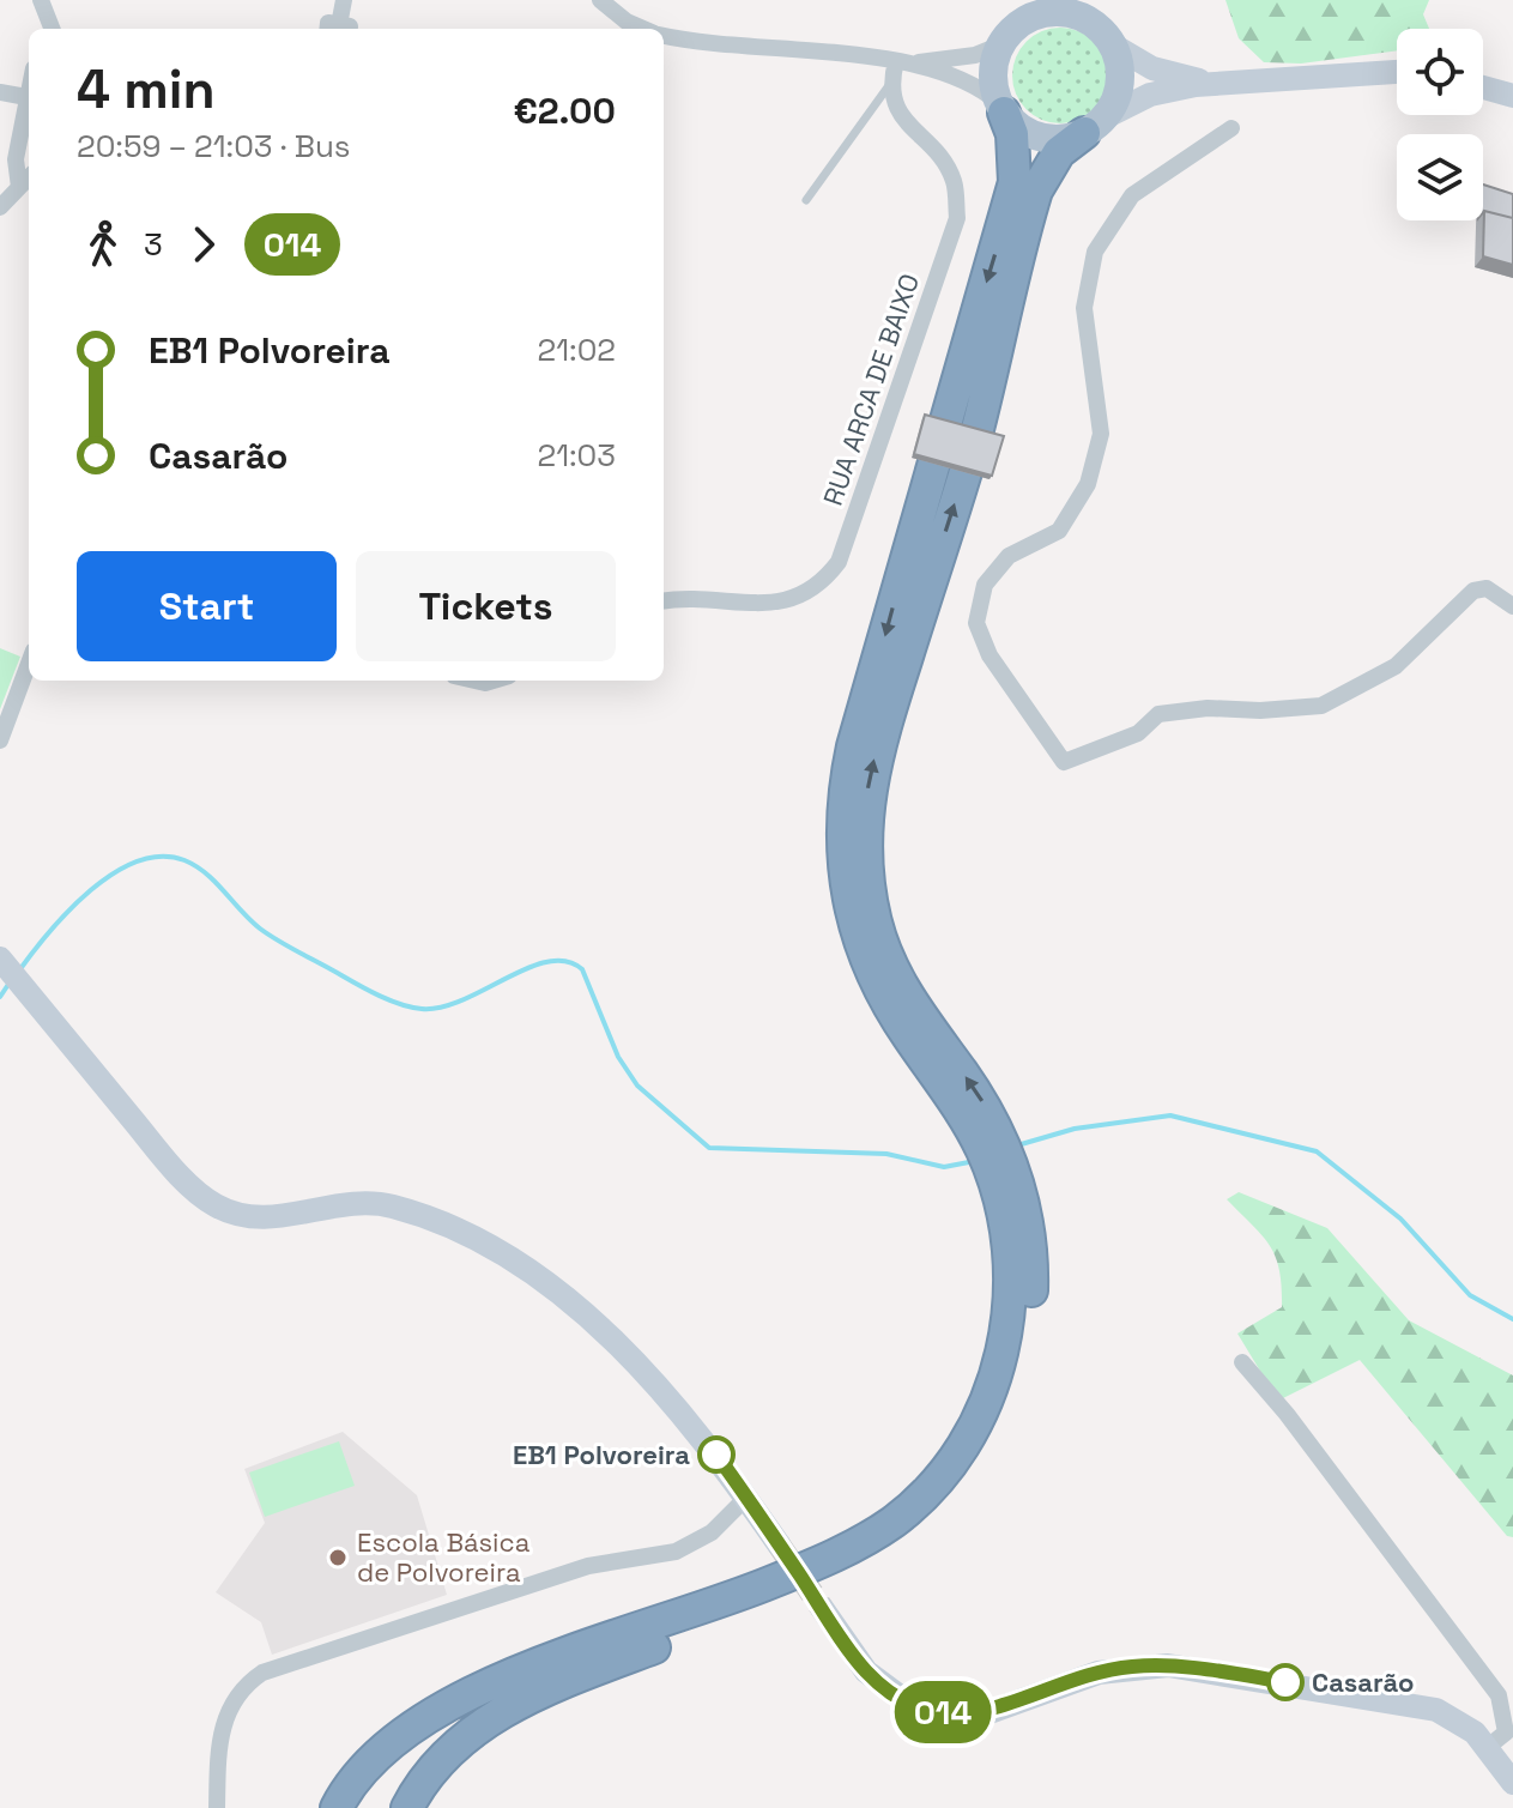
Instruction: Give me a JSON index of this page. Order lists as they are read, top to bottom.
{
  "streets": {
    "street": ["RUA ARCA DE BAIXO"]
  },
  "places": ["EB1 Polvoreira", "Escola Básica de Polvoreira", "Casarão"],
  "lines": ["bus line 014"],
  "page": {
    "on_map": "014",
    "heading": ["4 min", "20:59 – 21:03 · Bus", "€2.00"],
    "legs": ["3", "014"],
    "list": [
      {
        "name": "EB1 Polvoreira",
        "value": "21:02"
      },
      {
        "name": "Casarão",
        "value": "21:03"
      }
    ],
    "buttons": ["Start", "Tickets"]
  }
}
